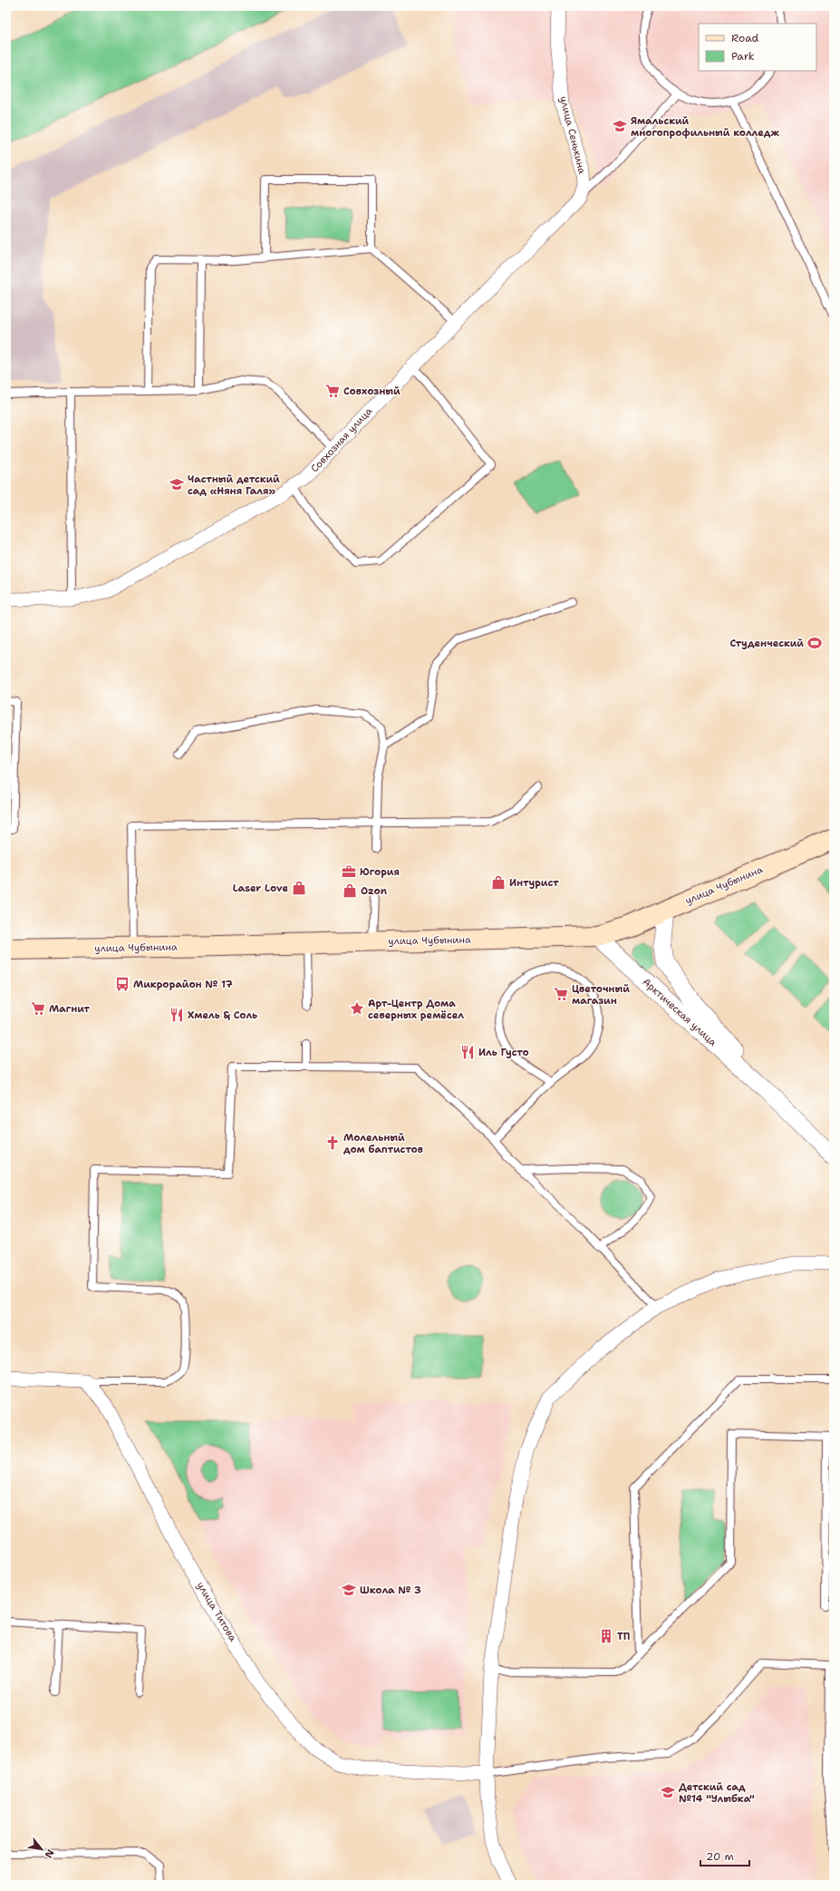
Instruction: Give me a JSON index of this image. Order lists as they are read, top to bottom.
{
  "streets": {
    "main road": ["улица Чубынина"],
    "street": [
      "улица Сенькина",
      "Совхозная улица",
      "Арктическая улица",
      "улица Титова"
    ]
  },
  "crossings": [
    ["улица Сенькина", "Совхозная улица"],
    ["улица Чубынина", "Арктическая улица"]
  ],
  "places": {
    "school or university": [
      "Ямальский многопрофильный колледж",
      "Частный детский сад «Няня Галя»",
      "Школа № 3",
      "Детский сад №14 \"Улыбка\""
    ],
    "supermarket": ["Совхозный", "Цветочный магазин", "Магнит"],
    "sports": ["Студенческий"],
    "office": ["Югория"],
    "shop": ["Интурист", "Laser Love", "Ozon"],
    "bus stop": ["Микрорайон № 17"],
    "place": ["Арт-Центр Дома северных ремёсел"],
    "restaurant": ["Хмель & Соль", "Иль Густо"],
    "church": ["Молельный дом баптистов"],
    "building": ["ТП"]
  },
  "legend": ["Road", "Park"],
  "scale_bar": "20 m",
  "north": "bottom right"
}
